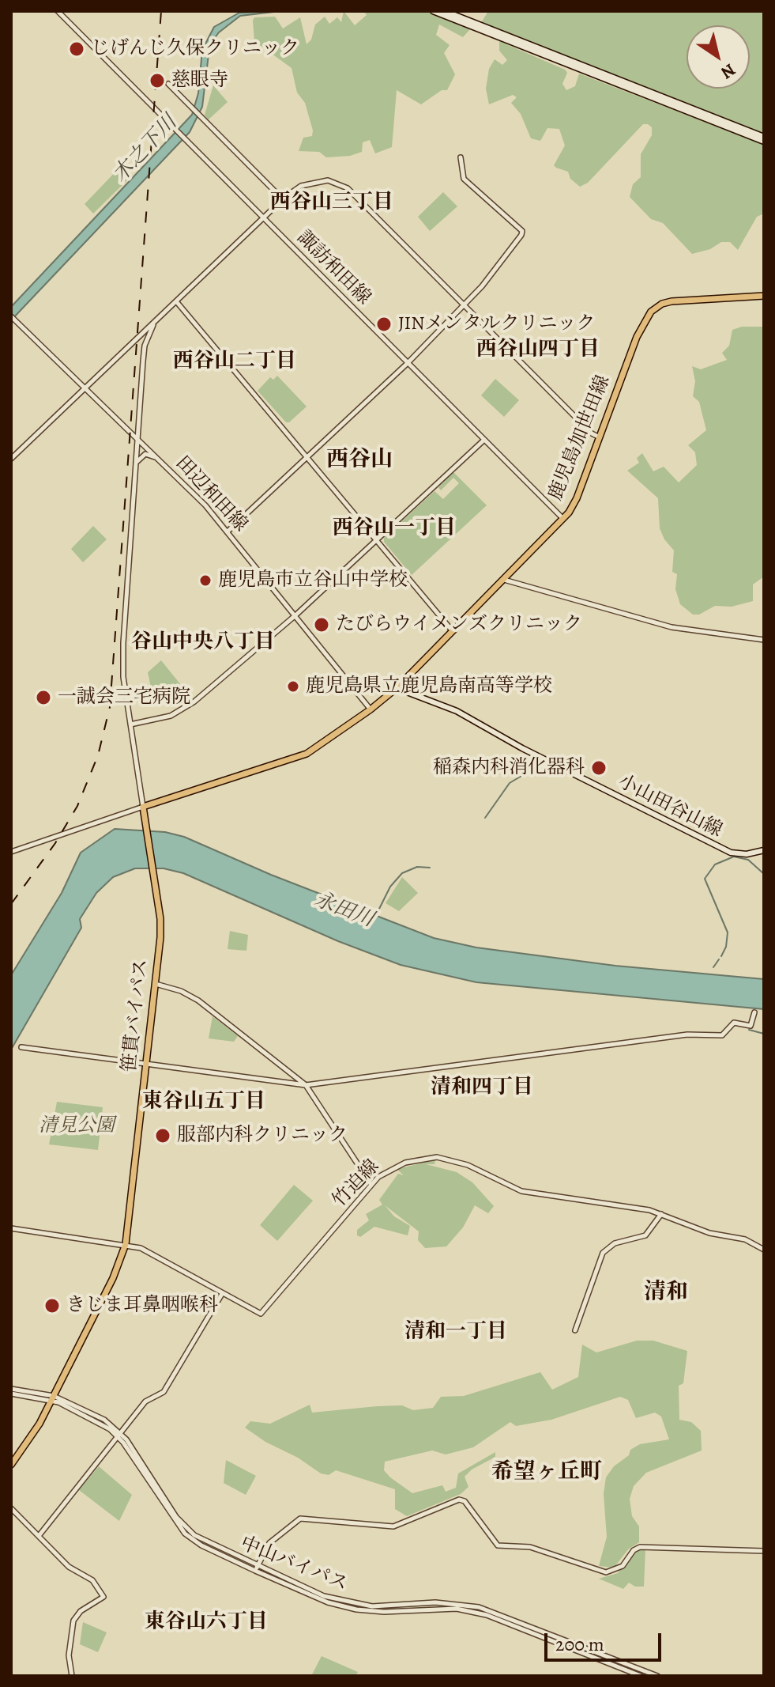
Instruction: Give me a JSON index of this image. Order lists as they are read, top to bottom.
{
  "streets": {
    "main road": ["鹿児島加世田線", "小山田谷山線", "笹貫バイパス"],
    "street": [
      "諏訪和田線",
      "田辺和田線",
      "竹迫線",
      "中山バイパス"
    ]
  },
  "crossings": [
    ["諏訪和田線", "鹿児島加世田線"],
    ["鹿児島加世田線", "田辺和田線"],
    ["鹿児島加世田線", "小山田谷山線"],
    ["鹿児島加世田線", "笹貫バイパス"],
    ["笹貫バイパス", "竹迫線"],
    ["笹貫バイパス", "中山バイパス"]
  ],
  "districts": [
    "西谷山三丁目",
    "西谷山四丁目",
    "西谷山二丁目",
    "西谷山",
    "西谷山一丁目",
    "谷山中央八丁目",
    "清和四丁目",
    "東谷山五丁目",
    "清和",
    "清和一丁目",
    "希望ヶ丘町",
    "東谷山六丁目"
  ],
  "water": ["木之下川", "永田川"],
  "parks": ["清見公園"],
  "places": [
    "じげんじ久保クリニック",
    "慈眼寺",
    "JINメンタルクリニック",
    "鹿児島市立谷山中学校",
    "たびらウイメンズクリニック",
    "鹿児島県立鹿児島南高等学校",
    "一誠会三宅病院",
    "稲森内科消化器科",
    "服部内科クリニック",
    "きじま耳鼻咽喉科"
  ],
  "scale_bar": "200 m",
  "north": "bottom right"
}
